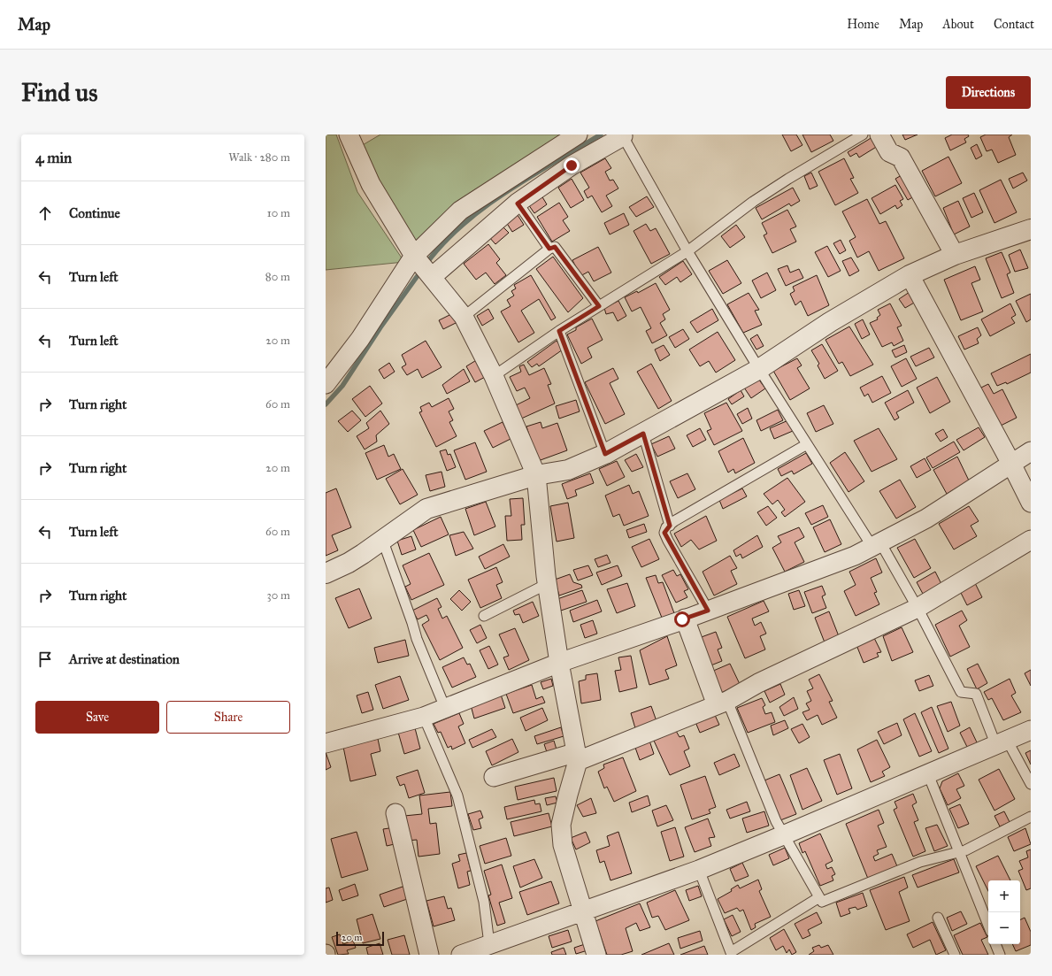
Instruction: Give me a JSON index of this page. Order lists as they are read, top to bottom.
{
  "scale_bar": "20 m",
  "page": {
    "header": "Map",
    "nav": [
      "Home",
      "Map",
      "About",
      "Contact"
    ],
    "buttons": [
      "Directions",
      ["Save", "Share"]
    ],
    "title": "Find us",
    "heading": ["4 min", "Walk · 280 m"],
    "list": [
      ["Continue", "10 m"],
      ["Turn left", "80 m"],
      ["Turn left", "20 m"],
      ["Turn right", "60 m"],
      ["Turn right", "20 m"],
      ["Turn left", "60 m"],
      ["Turn right", "30 m"],
      "Arrive at destination"
    ],
    "map_buttons": ["+", "−"],
    "scale": "20 m"
  }
}
